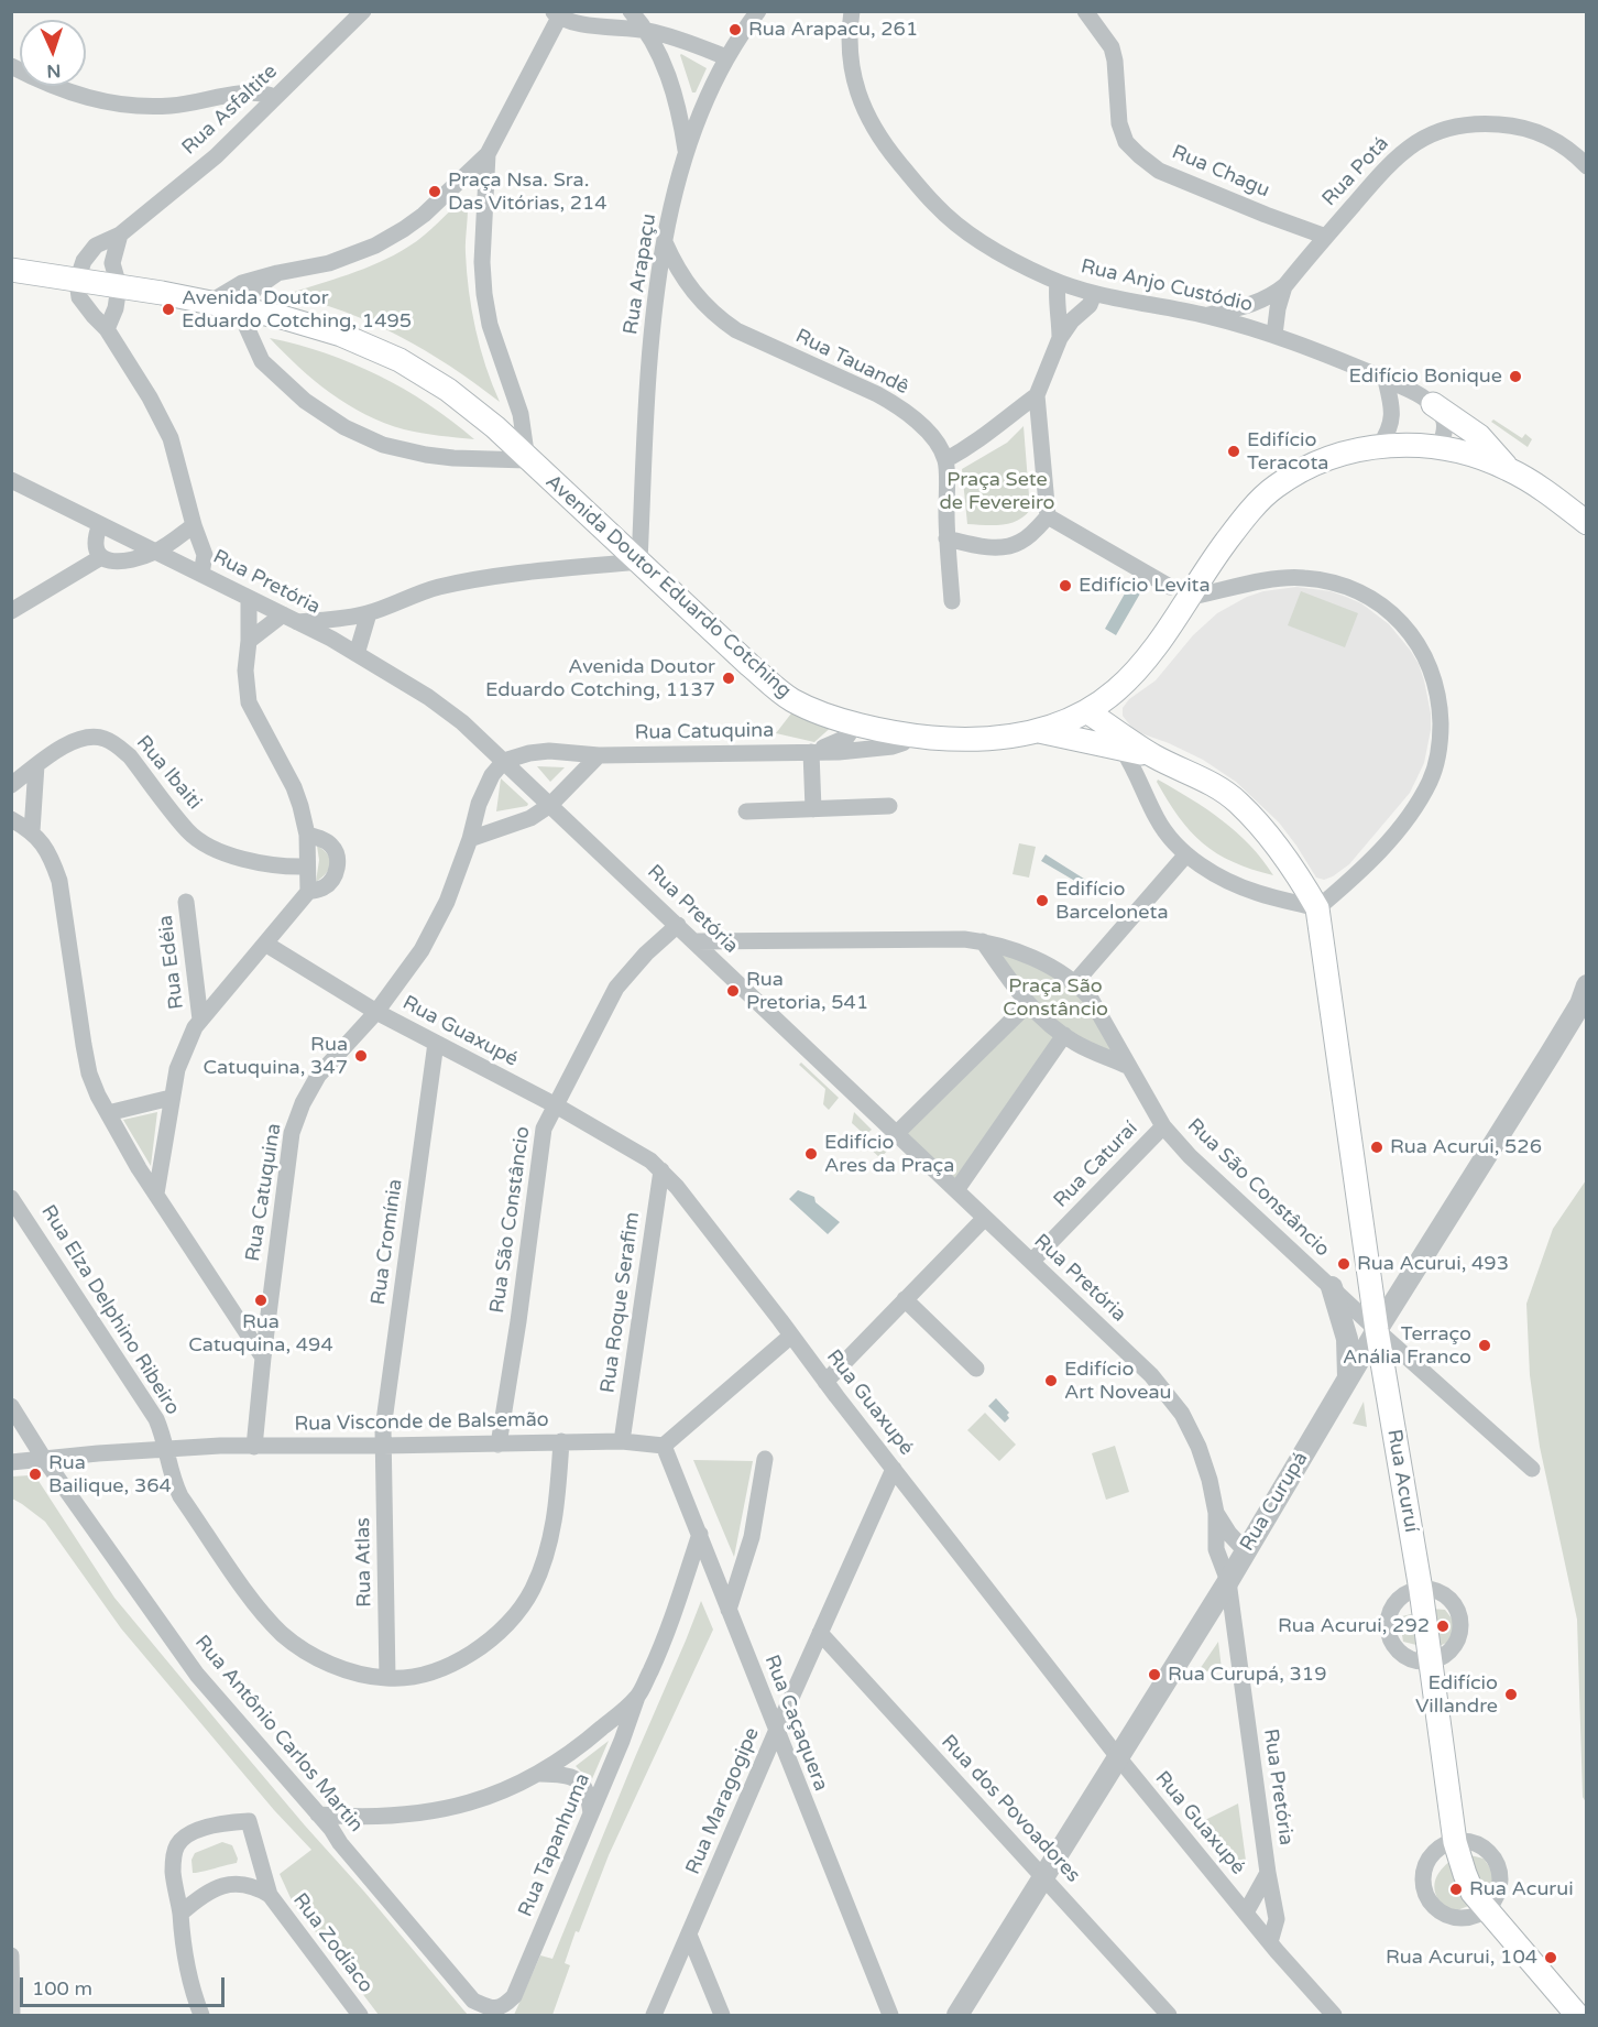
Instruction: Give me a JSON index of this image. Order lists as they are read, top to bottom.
{
  "streets": {
    "main road": ["Avenida Doutor Eduardo Cotching", "Rua Acuruí"],
    "street": [
      "Rua Asfaltite",
      "Rua Chagu",
      "Rua Potá",
      "Rua Arapaçu",
      "Rua Anjo Custódio",
      "Rua Tauandê",
      "Rua Pretória",
      "Rua Catuquina",
      "Rua Ibaiti",
      "Rua Edéia",
      "Rua Guaxupé",
      "Rua Caturaí",
      "Rua São Constâncio",
      "Rua Cromínia",
      "Rua Roque Serafim",
      "Rua Elza Delphino Ribeiro",
      "Rua Visconde de Balsemão",
      "Rua Curupá",
      "Rua Atlas",
      "Rua Caçaquera",
      "Rua Antônio Carlos Martin",
      "Rua Maragogipe",
      "Rua dos Povoadores",
      "Rua Tapanhuma",
      "Rua Zodíaco"
    ]
  },
  "crossings": [
    ["Rua Asfaltite", "Avenida Doutor Eduardo Cotching"],
    ["Rua Chagu", "Rua Potá"],
    ["Rua Potá", "Rua Anjo Custódio"],
    ["Rua Arapaçu", "Rua Tauandê"],
    ["Rua Arapaçu", "Avenida Doutor Eduardo Cotching"],
    ["Rua Pretória", "Rua Catuquina"],
    ["Rua Pretória", "Rua Guaxupé"],
    ["Rua Pretória", "Rua Caturaí"],
    ["Rua Pretória", "Rua São Constâncio"],
    ["Rua Pretória", "Rua Curupá"],
    ["Avenida Doutor Eduardo Cotching", "Rua Catuquina"],
    ["Rua Catuquina", "Rua Guaxupé"],
    ["Rua Catuquina", "Rua Visconde de Balsemão"],
    ["Rua Guaxupé", "Rua São Constâncio"],
    ["Rua Guaxupé", "Rua Cromínia"],
    ["Rua Guaxupé", "Rua Roque Serafim"],
    ["Rua Guaxupé", "Rua Curupá"],
    ["Rua Guaxupé", "Rua Maragogipe"],
    ["Rua Caturaí", "Rua São Constâncio"],
    ["Rua São Constâncio", "Rua Visconde de Balsemão"],
    ["Rua São Constâncio", "Rua Acuruí"],
    ["Rua São Constâncio", "Rua Curupá"],
    ["Rua Cromínia", "Rua Visconde de Balsemão"],
    ["Rua Cromínia", "Rua Atlas"],
    ["Rua Roque Serafim", "Rua Visconde de Balsemão"],
    ["Rua Elza Delphino Ribeiro", "Rua Visconde de Balsemão"],
    ["Rua Elza Delphino Ribeiro", "Rua Atlas"],
    ["Rua Visconde de Balsemão", "Rua Atlas"],
    ["Rua Visconde de Balsemão", "Rua Caçaquera"],
    ["Rua Visconde de Balsemão", "Rua Antônio Carlos Martin"],
    ["Rua Acuruí", "Rua Curupá"],
    ["Rua Curupá", "Rua dos Povoadores"],
    ["Rua Caçaquera", "Rua Maragogipe"],
    ["Rua Caçaquera", "Rua Tapanhuma"],
    ["Rua Antônio Carlos Martin", "Rua Tapanhuma"],
    ["Rua Maragogipe", "Rua dos Povoadores"]
  ],
  "parks": ["Praça Sete de Fevereiro", "Praça São Constâncio"],
  "places": [
    "Rua Arapacu, 261",
    "Praça Nsa. Sra. Das Vitórias, 214",
    "Avenida Doutor Eduardo Cotching, 1495",
    "Edifício Bonique",
    "Edifício Teracota",
    "Edifício Levita",
    "Avenida Doutor Eduardo Cotching, 1137",
    "Edifício Barceloneta",
    "Rua Pretoria, 541",
    "Rua Catuquina, 347",
    "Rua Acurui, 526",
    "Edifício Ares da Praça",
    "Rua Acurui, 493",
    "Rua Catuquina, 494",
    "Terraço Anália Franco",
    "Edifício Art Noveau",
    "Rua Bailique, 364",
    "Rua Acurui, 292",
    "Rua Curupá, 319",
    "Edifício Villandre",
    "Rua Acurui",
    "Rua Acurui, 104"
  ],
  "scale_bar": "100 m",
  "north": "bottom"
}
